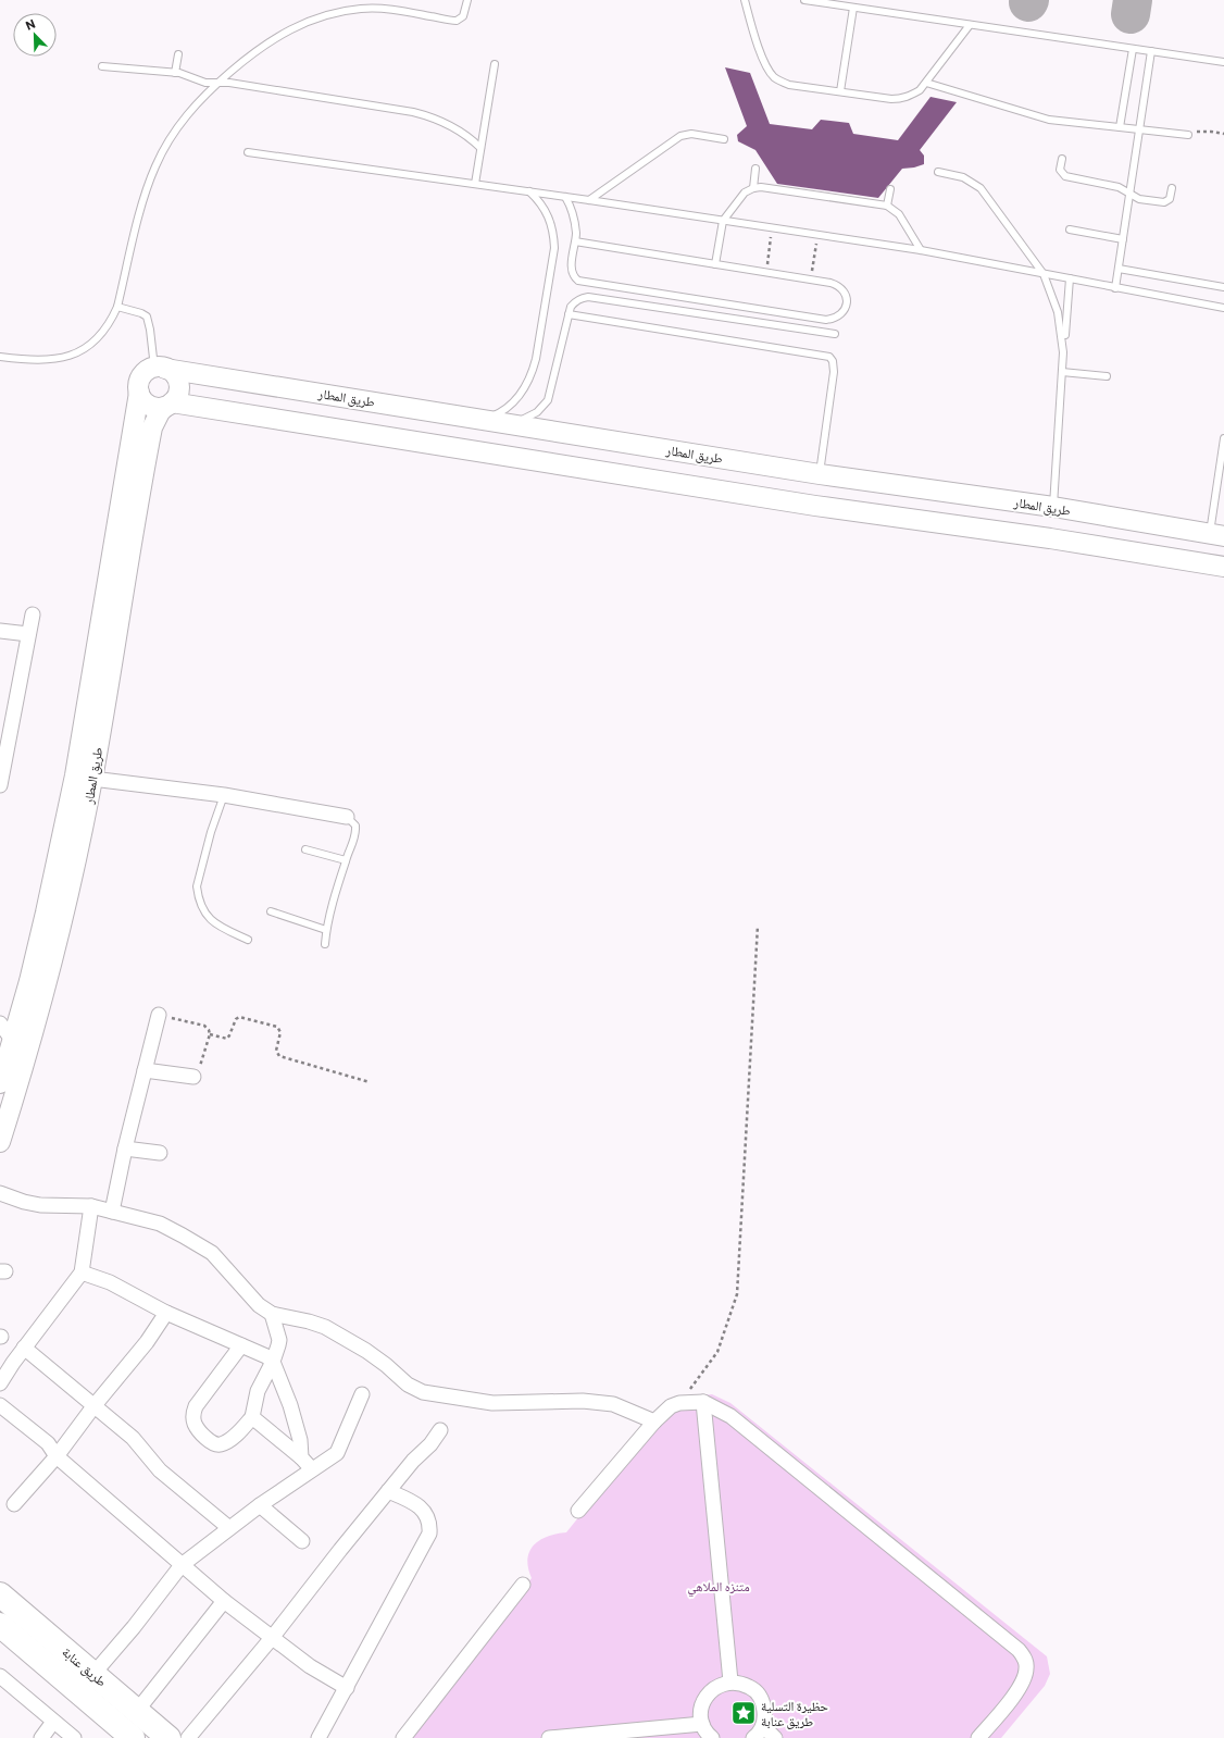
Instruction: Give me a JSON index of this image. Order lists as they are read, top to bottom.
{
  "streets": {
    "highway": ["طريق عنابة"],
    "main road": ["طريق المطار"]
  },
  "parks": ["متنزه الملاهي"],
  "places": {
    "place": ["حظيرة التسلية طريق عنابة"]
  },
  "north": "top left"
}
